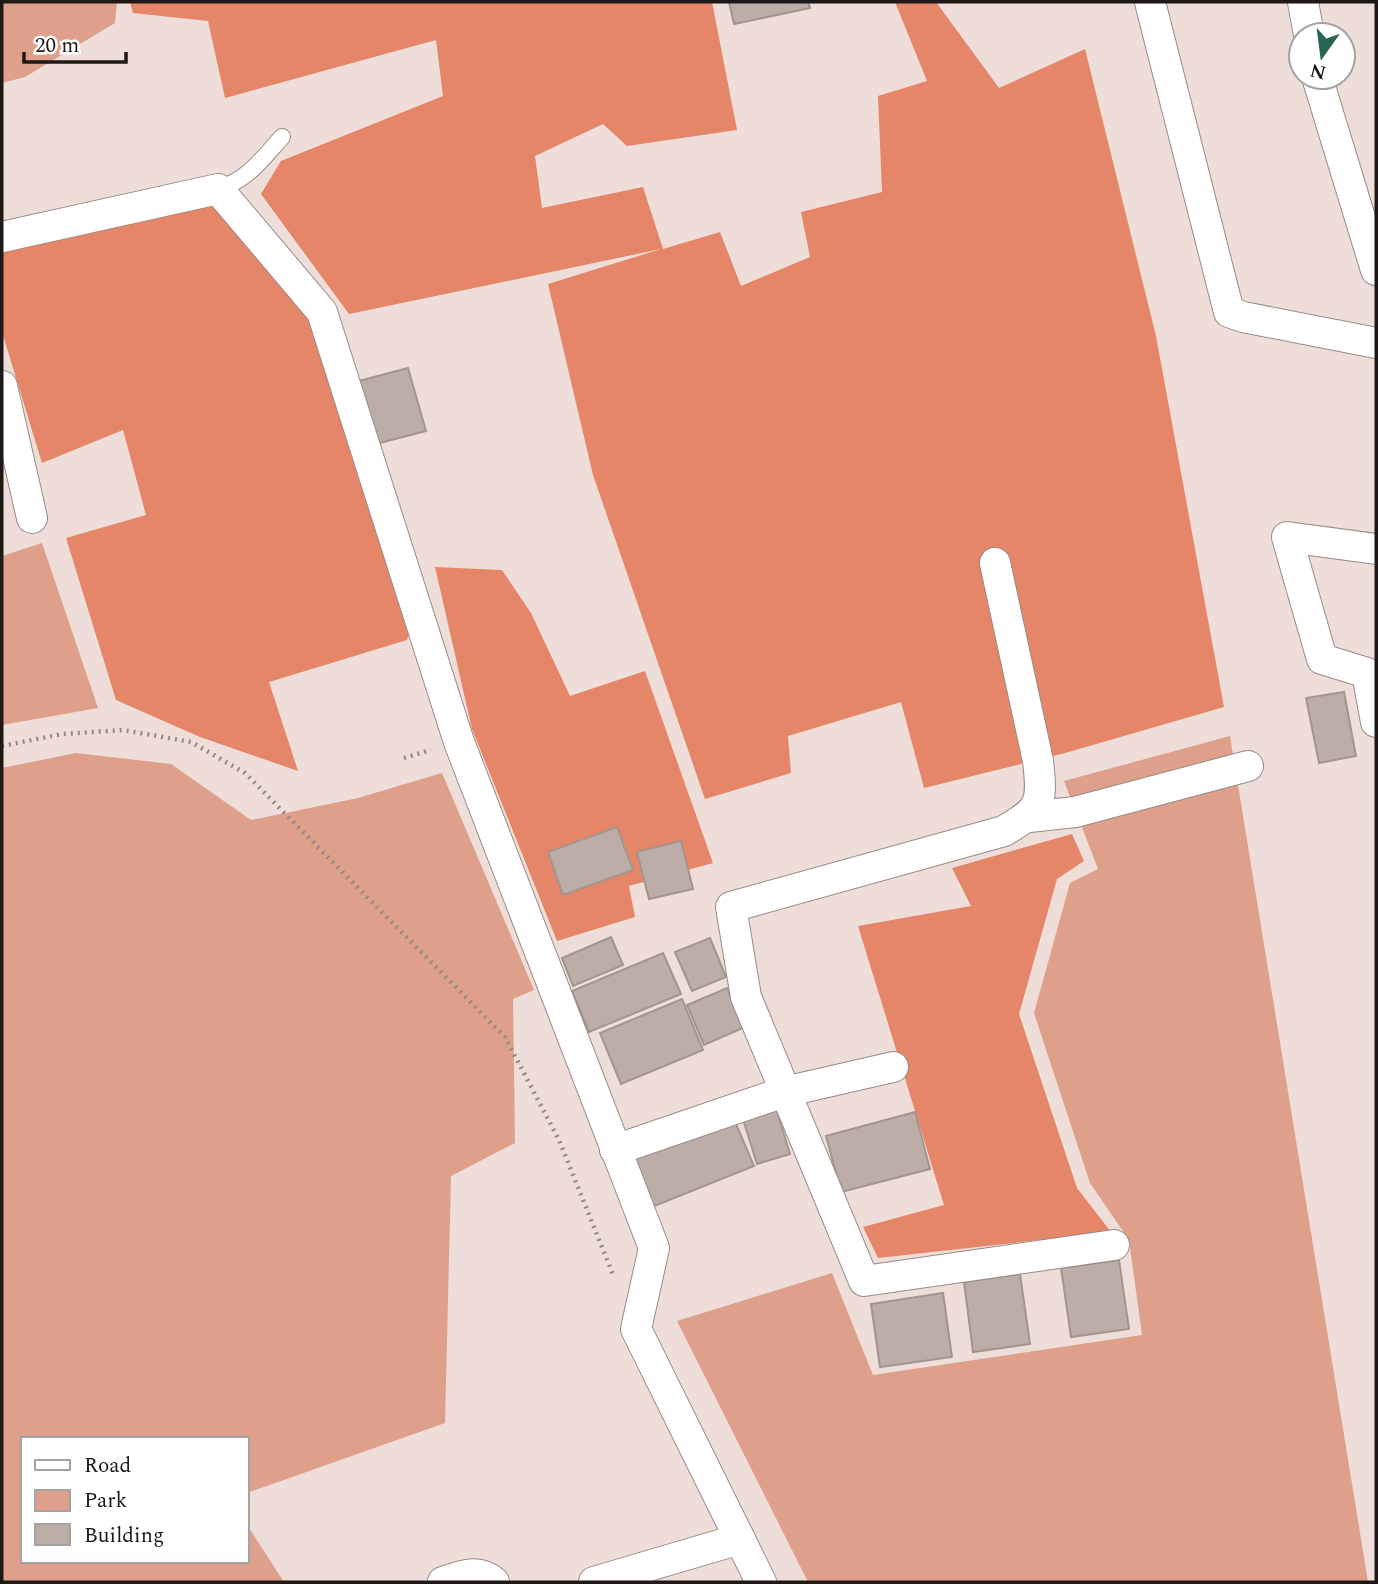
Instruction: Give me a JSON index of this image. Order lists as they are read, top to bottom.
{
  "legend": ["Road", "Park", "Building"],
  "scale_bar": "20 m",
  "north": "bottom"
}
